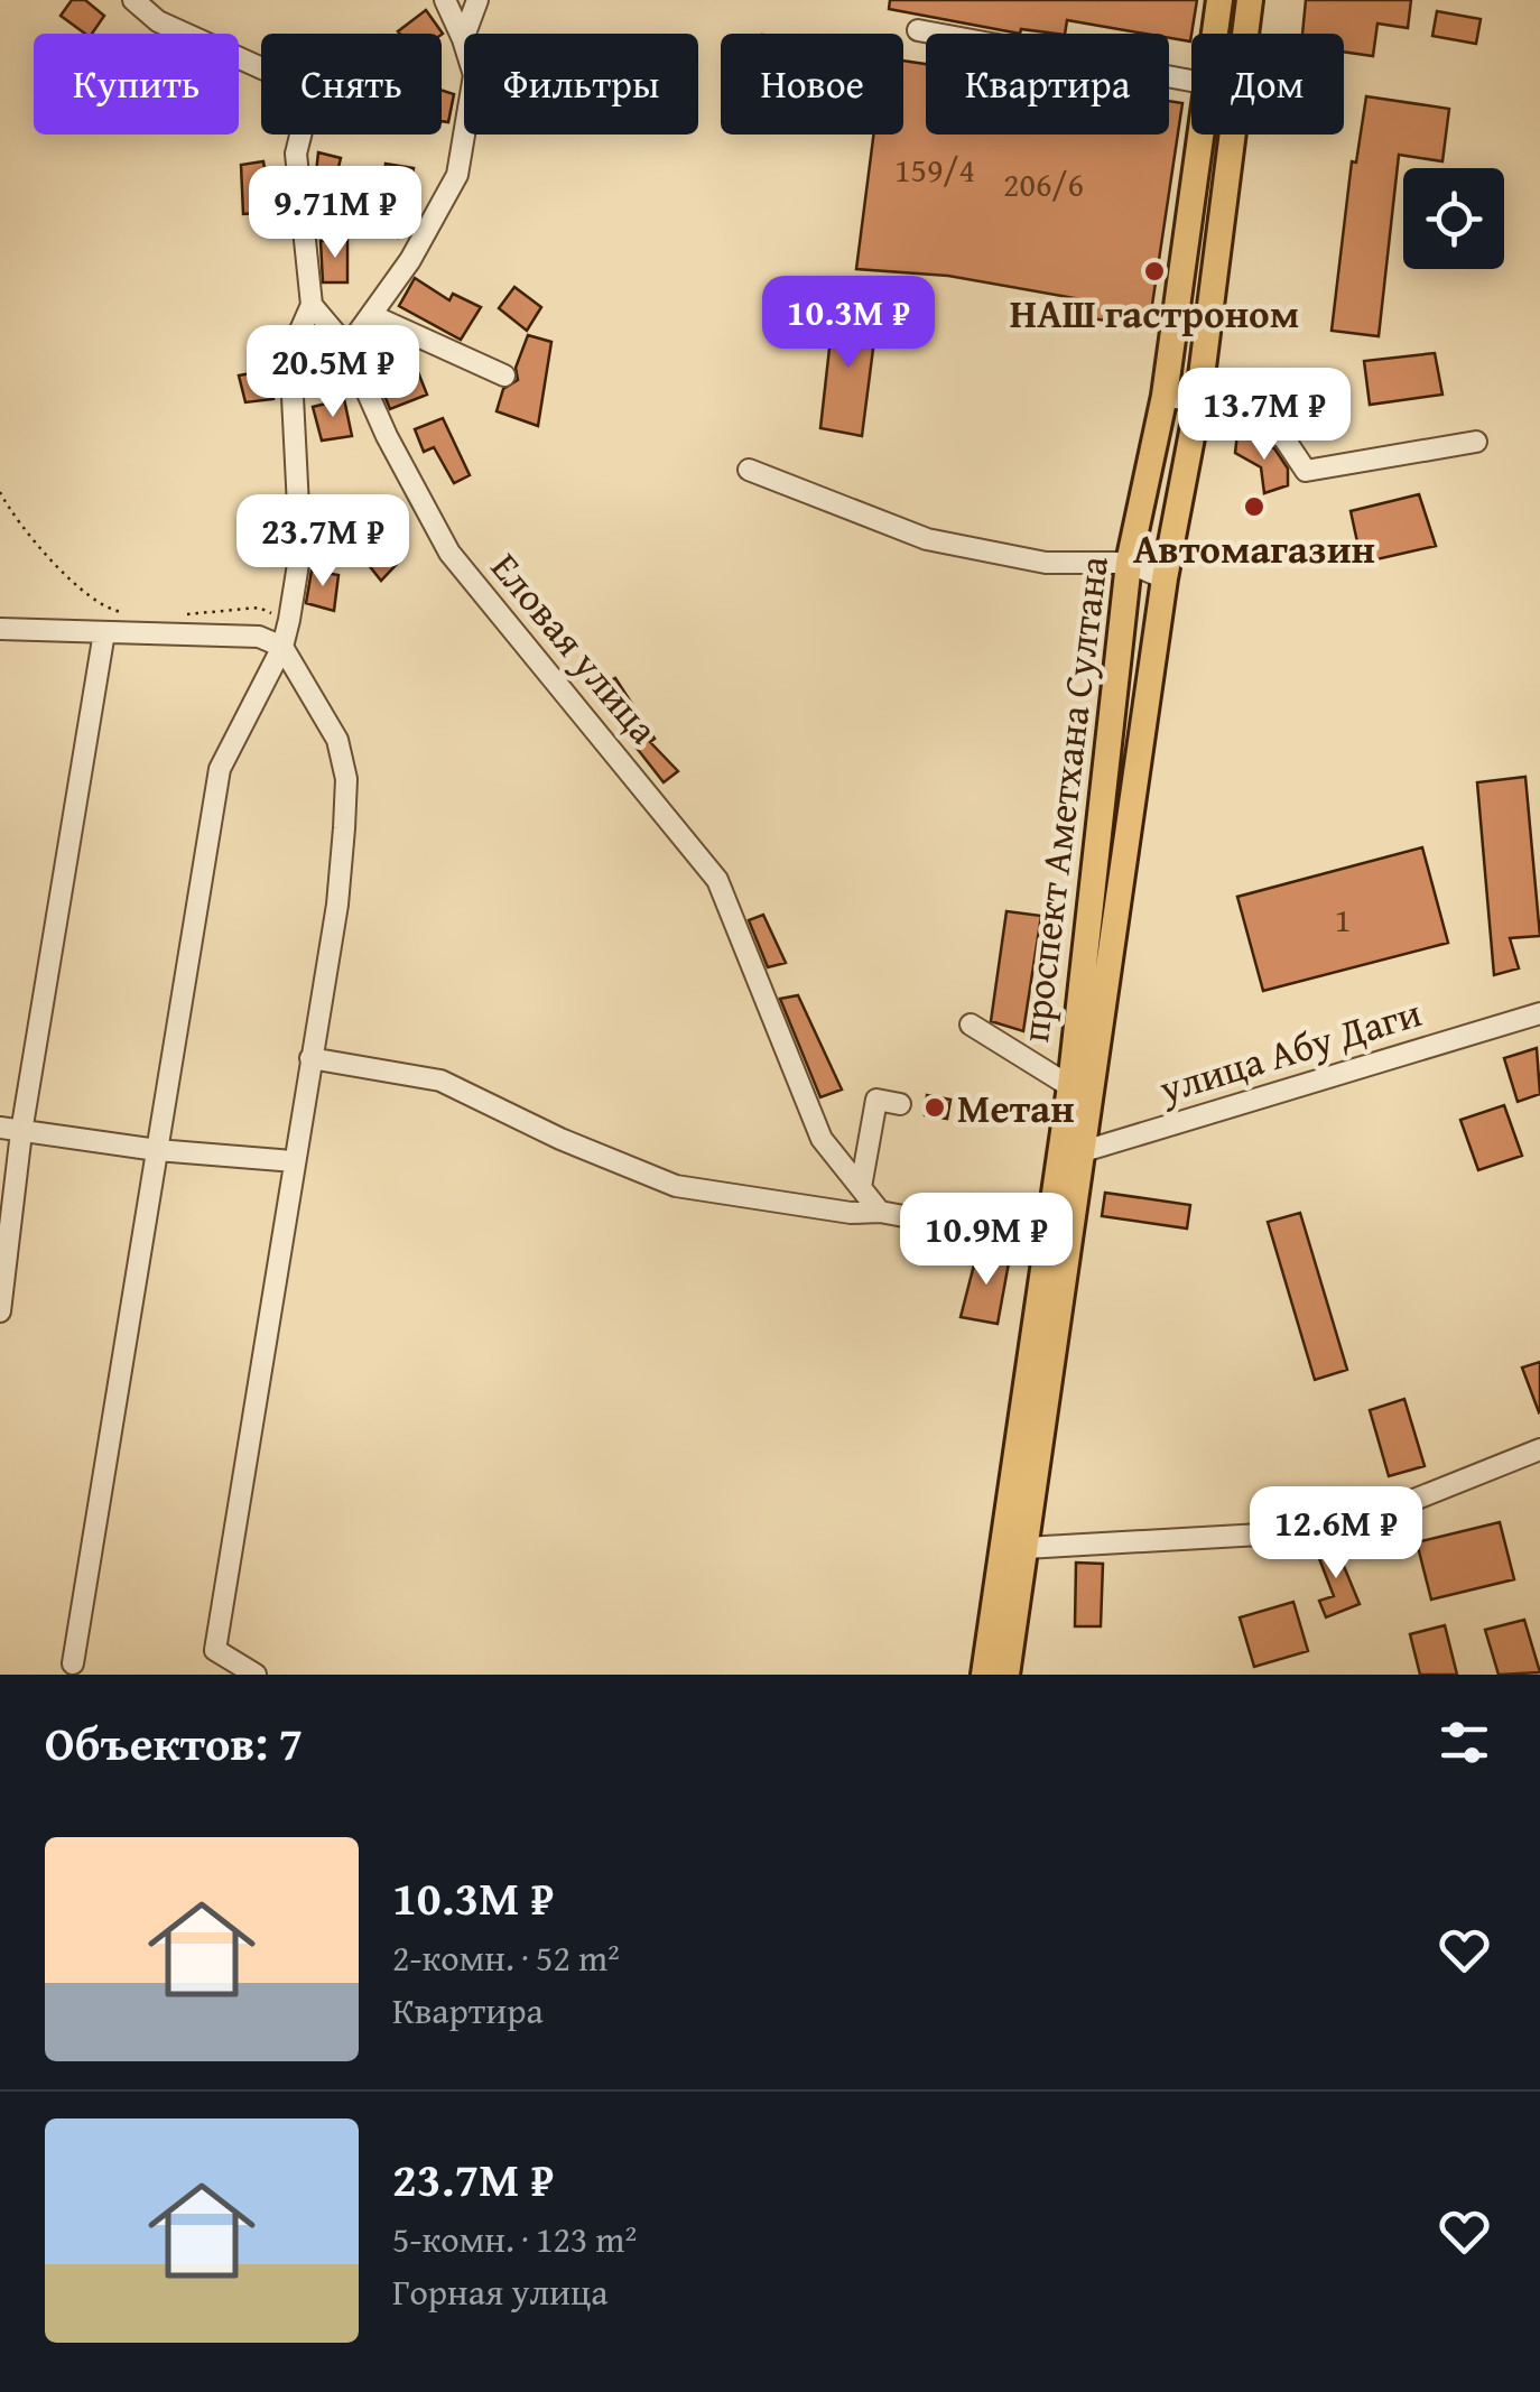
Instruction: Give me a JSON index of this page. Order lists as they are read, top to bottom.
{
  "streets": {
    "main road": ["проспект Аметхана Султана"],
    "street": ["Еловая улица", "улица Абу Даги"]
  },
  "places": ["НАШ гастроном", "Автомагазин", "Метан"],
  "house_numbers": ["159/4", "206/6", "1"],
  "page": {
    "chip": [
      "Купить",
      "Снять",
      "Фильтры",
      "Новое",
      "Квартира",
      "Дом"
    ],
    "price": [
      "9.71M ₽",
      "10.3M ₽",
      "20.5M ₽",
      "13.7M ₽",
      "23.7M ₽",
      "10.9M ₽",
      "12.6M ₽"
    ],
    "heading": "Объектов: 7",
    "list": [
      {
        "name": "10.3M ₽",
        "note": "2-комн. · 52 m² · Квартира"
      },
      {
        "name": "23.7M ₽",
        "note": "5-комн. · 123 m² · Горная улица"
      }
    ]
  }
}
